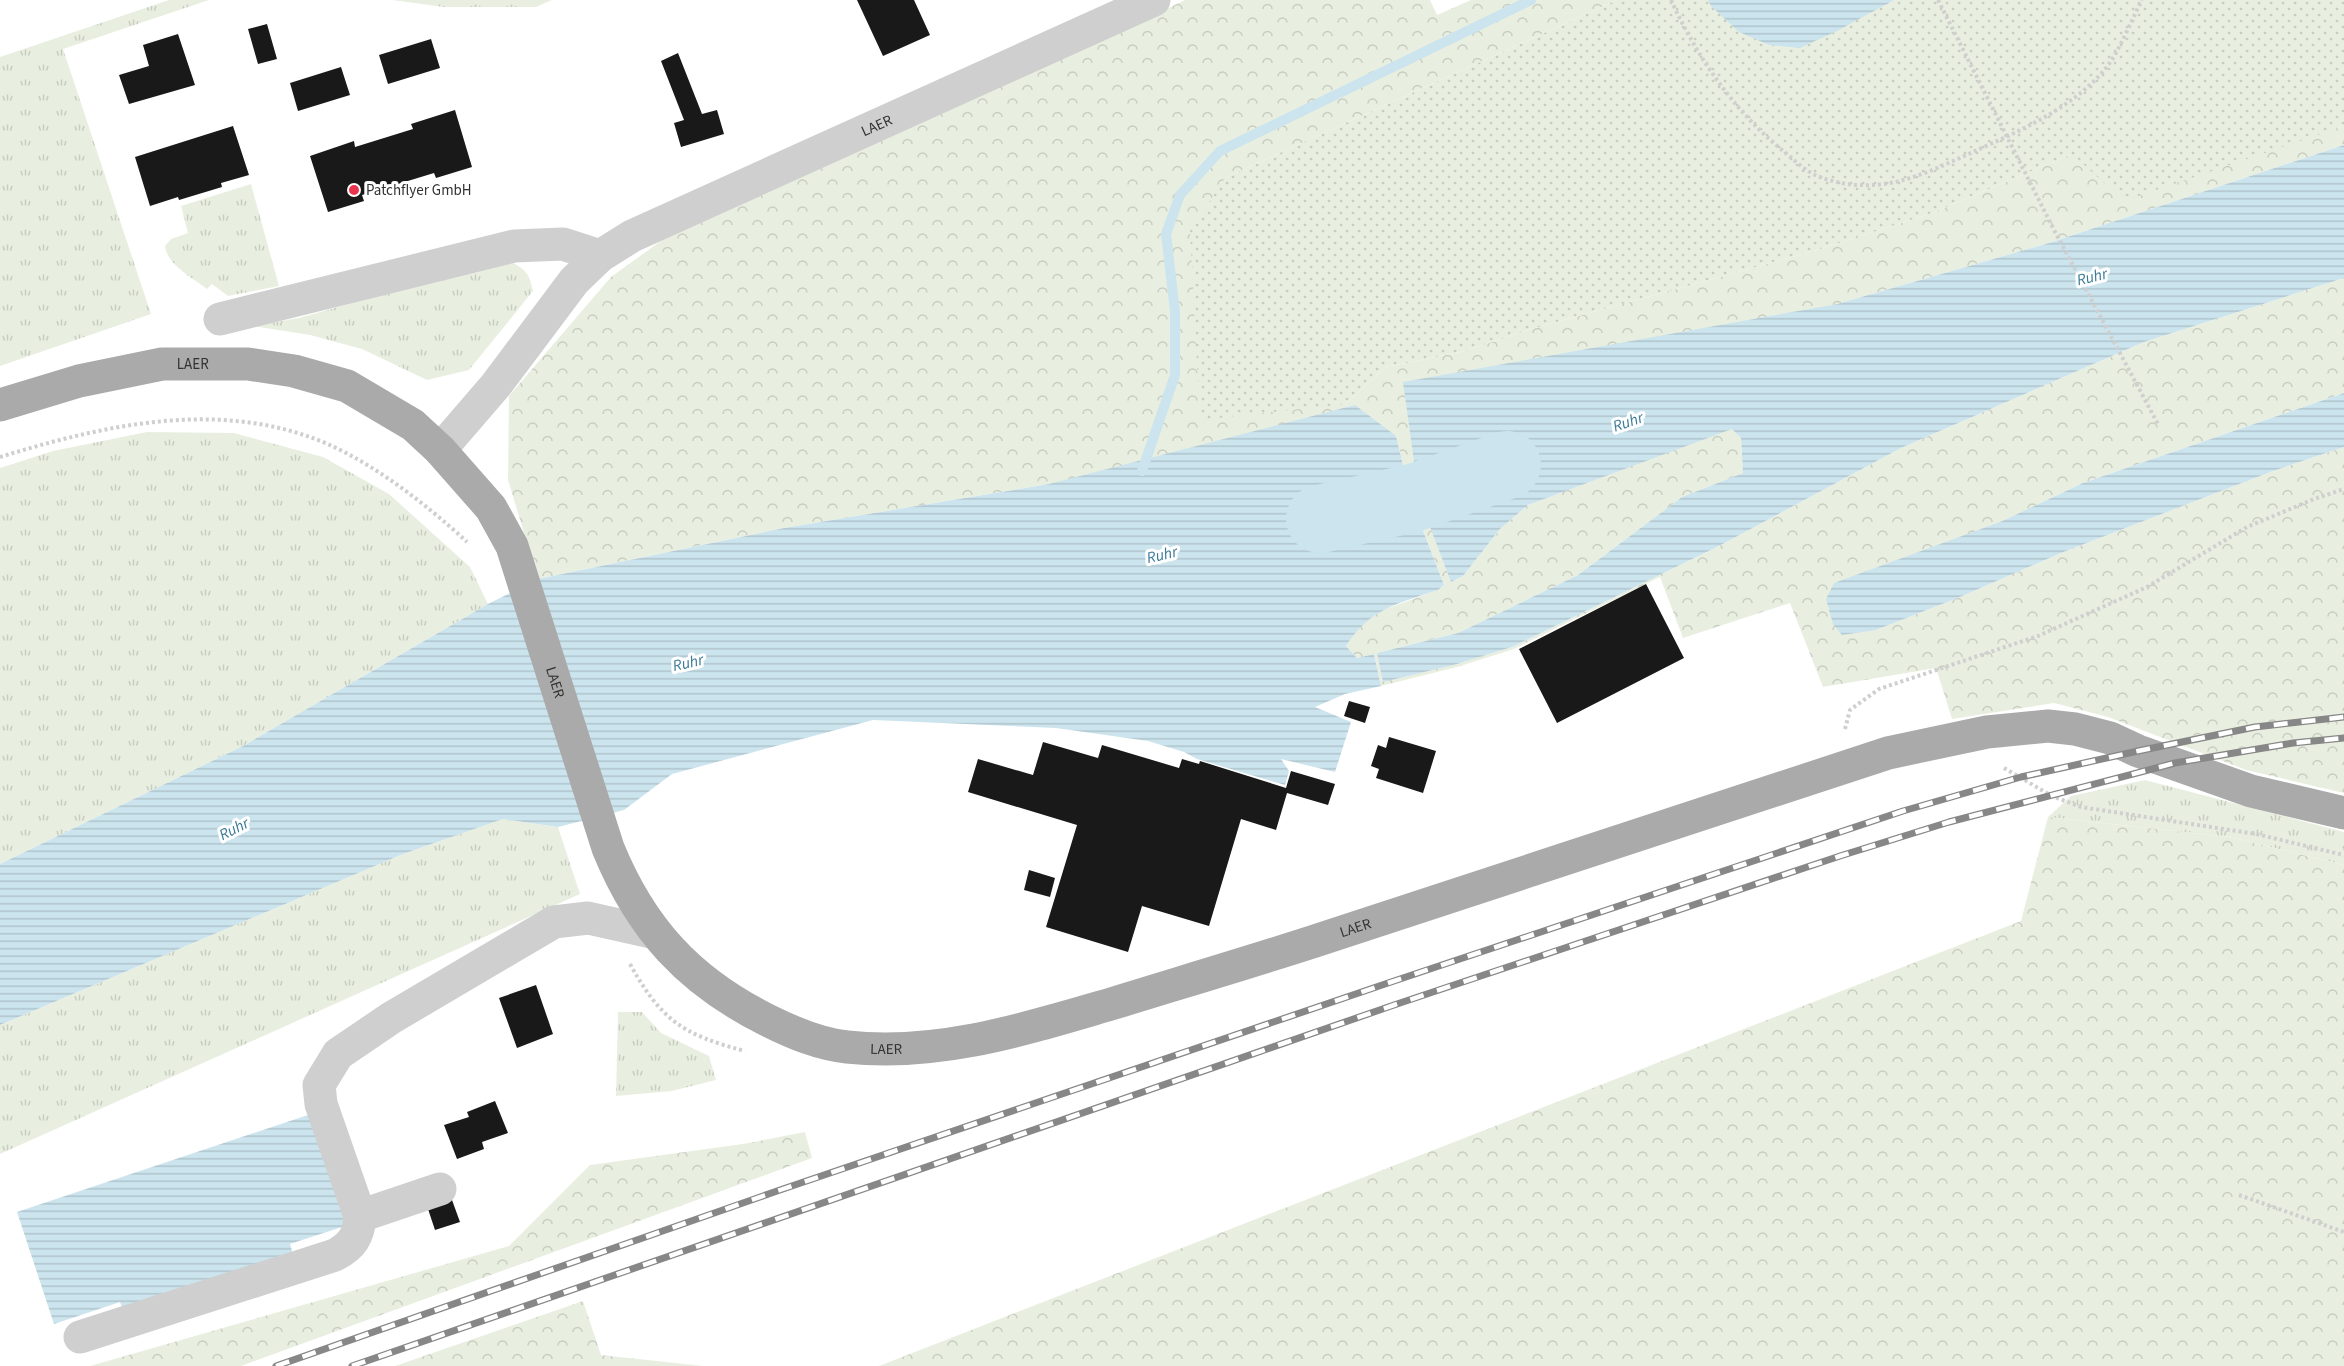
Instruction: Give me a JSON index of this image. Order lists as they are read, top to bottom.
{
  "streets": {
    "main road": ["LAER"]
  },
  "water": ["Ruhr"],
  "places": ["Patchflyer GmbH"]
}
